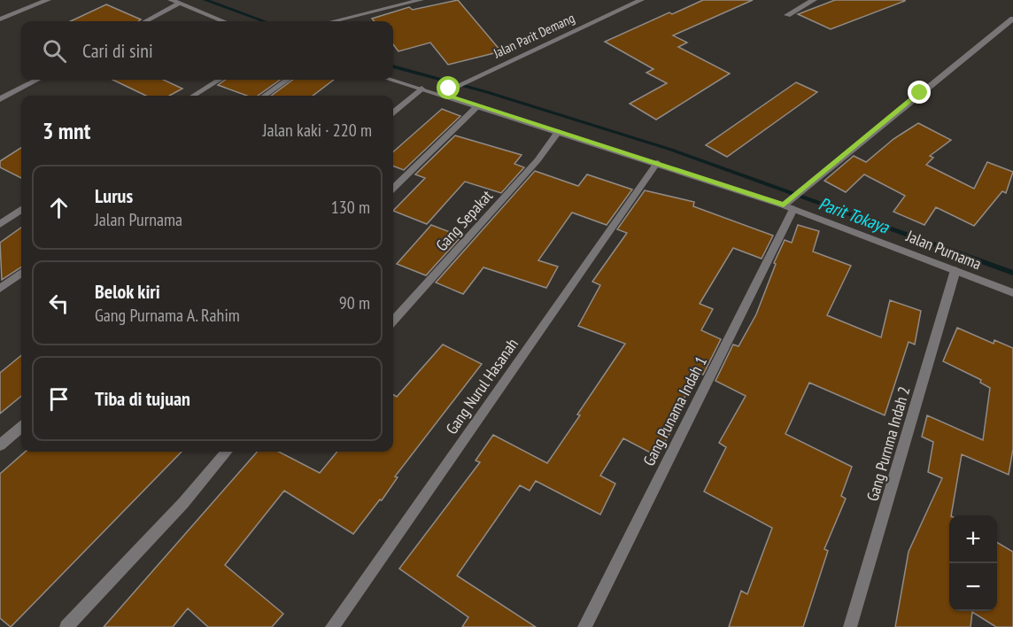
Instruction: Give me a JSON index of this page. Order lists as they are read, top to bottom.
{
  "streets": {
    "street": [
      "Jalan Parit Demang",
      "Gang Sepakat",
      "Jalan Purnama",
      "Gang Nurul Hasanah",
      "Gang Punama Indah 1",
      "Gang Purnma Indah 2"
    ]
  },
  "crossings": [
    ["Jalan Parit Demang", "Jalan Purnama"],
    ["Gang Sepakat", "Jalan Purnama"],
    ["Jalan Purnama", "Gang Nurul Hasanah"],
    ["Jalan Purnama", "Gang Punama Indah 1"],
    ["Jalan Purnama", "Gang Purnma Indah 2"]
  ],
  "water": ["Parit Tokaya"],
  "page": {
    "search": "Cari di sini",
    "heading": ["3 mnt", "Jalan kaki · 220 m"],
    "list": [
      ["Lurus", "Jalan Purnama", "130 m"],
      ["Belok kiri", "Gang Purnama A. Rahim", "90 m"],
      "Tiba di tujuan"
    ],
    "map_buttons": ["+", "−"]
  }
}
